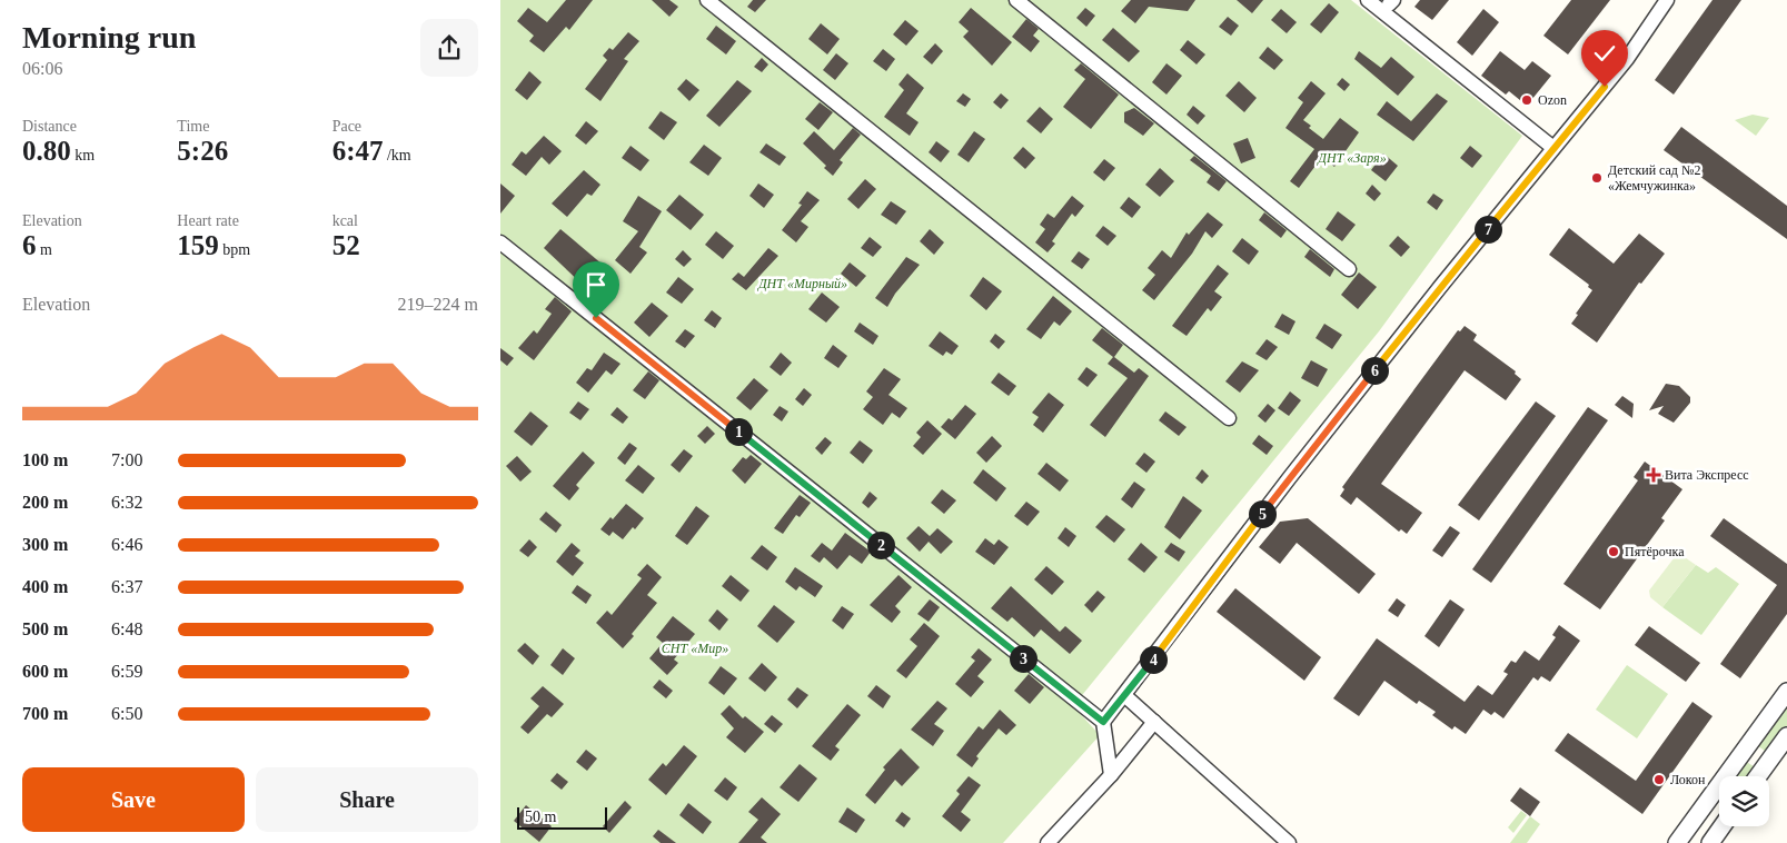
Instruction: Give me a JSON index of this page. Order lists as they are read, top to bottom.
{
  "parks": ["ДНТ «Заря»", "ДНТ «Мирный»", "СНТ «Мир»"],
  "places": {
    "other": [
      "Ozon",
      "Детский сад №2 «Жемчужинка»",
      "Пятёрочка",
      "Локон"
    ],
    "health": ["Вита Экспресс"]
  },
  "scale_bar": "50 m",
  "page": {
    "heading": ["Morning run", "06:06"],
    "stats": [
      ["Distance", "0.80 km"],
      ["Time", "5:26"],
      ["Pace", "6:47 /km"],
      ["Elevation", "6 m"],
      ["Heart rate", "159 bpm"],
      ["kcal", "52"]
    ],
    "pins": [
      "7",
      "6",
      "1",
      "5",
      "2",
      "3",
      "4"
    ],
    "chart": ["Elevation", "219–224 m"],
    "list": [
      {
        "name": "100 m",
        "note": "7:00"
      },
      {
        "name": "200 m",
        "note": "6:32"
      },
      {
        "name": "300 m",
        "note": "6:46"
      },
      {
        "name": "400 m",
        "note": "6:37"
      },
      {
        "name": "500 m",
        "note": "6:48"
      },
      {
        "name": "600 m",
        "note": "6:59"
      },
      {
        "name": "700 m",
        "note": "6:50"
      }
    ],
    "buttons": ["Save", "Share"],
    "scale": "50 m"
  }
}
